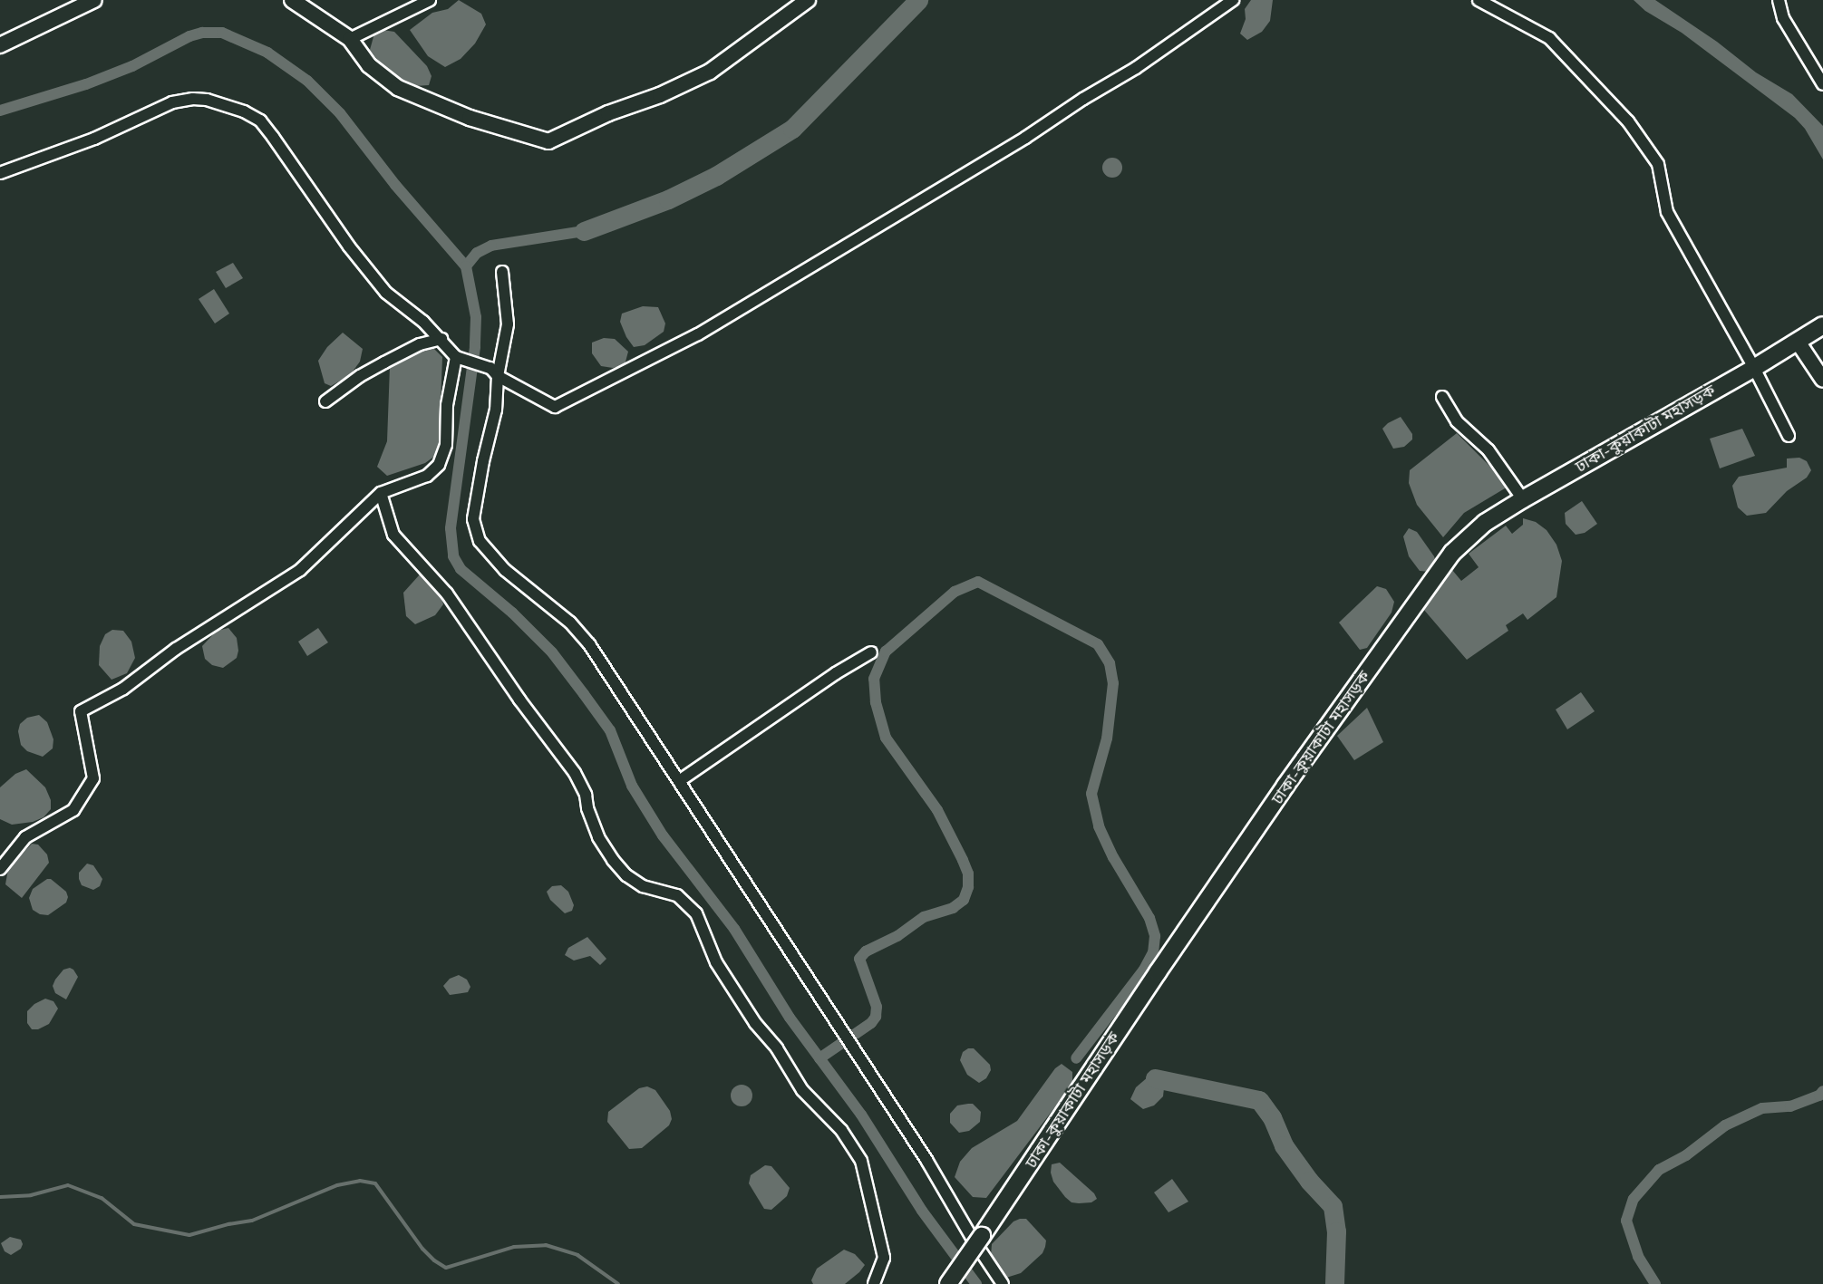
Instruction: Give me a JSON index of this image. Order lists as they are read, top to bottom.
{
  "streets": {
    "main road": ["ঢাকা-কুয়াকাটা মহাসড়ক"]
  }
}
